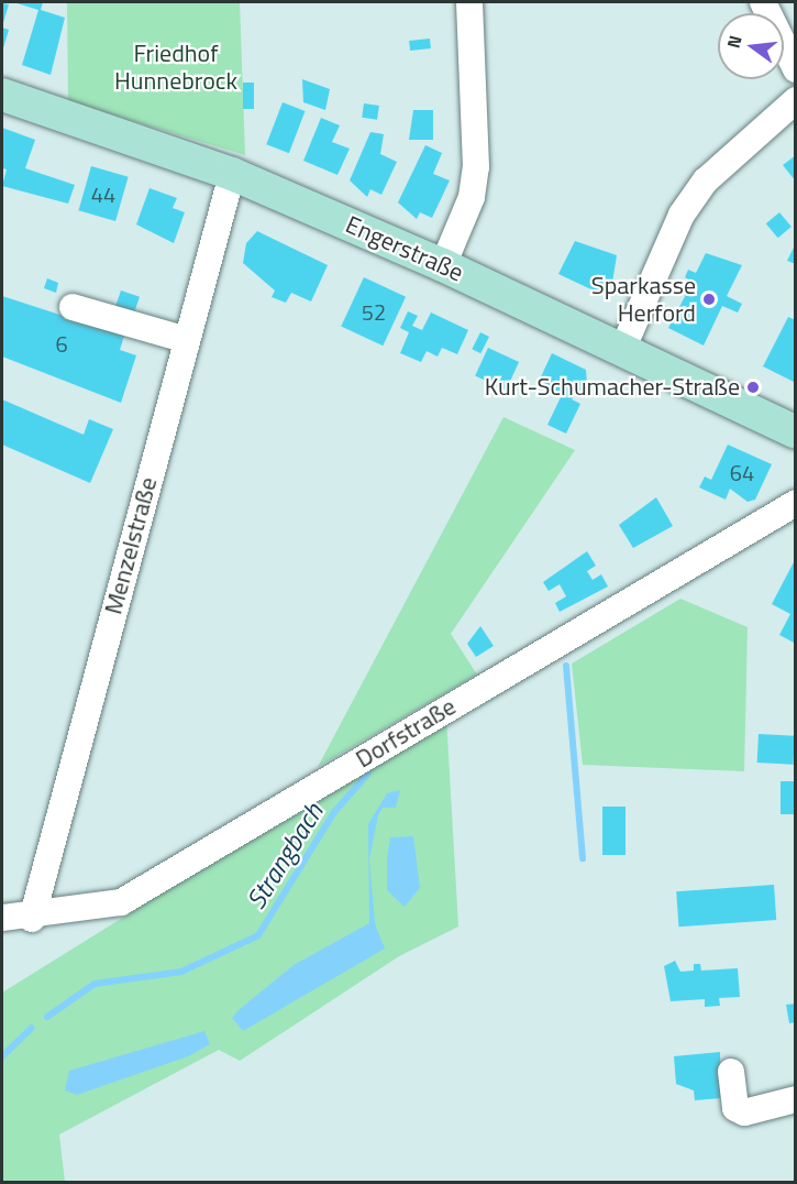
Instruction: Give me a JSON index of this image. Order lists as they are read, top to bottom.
{
  "streets": {
    "main road": ["Engerstraße"],
    "street": ["Menzelstraße", "Dorfstraße"]
  },
  "crossings": [
    ["Engerstraße", "Menzelstraße"],
    ["Menzelstraße", "Dorfstraße"]
  ],
  "water": ["Strangbach"],
  "parks": ["Friedhof Hunnebrock"],
  "places": ["Sparkasse Herford", "Kurt-Schumacher-Straße"],
  "house_numbers": [
    "44",
    "52",
    "6",
    "64"
  ],
  "north": "left"
}
